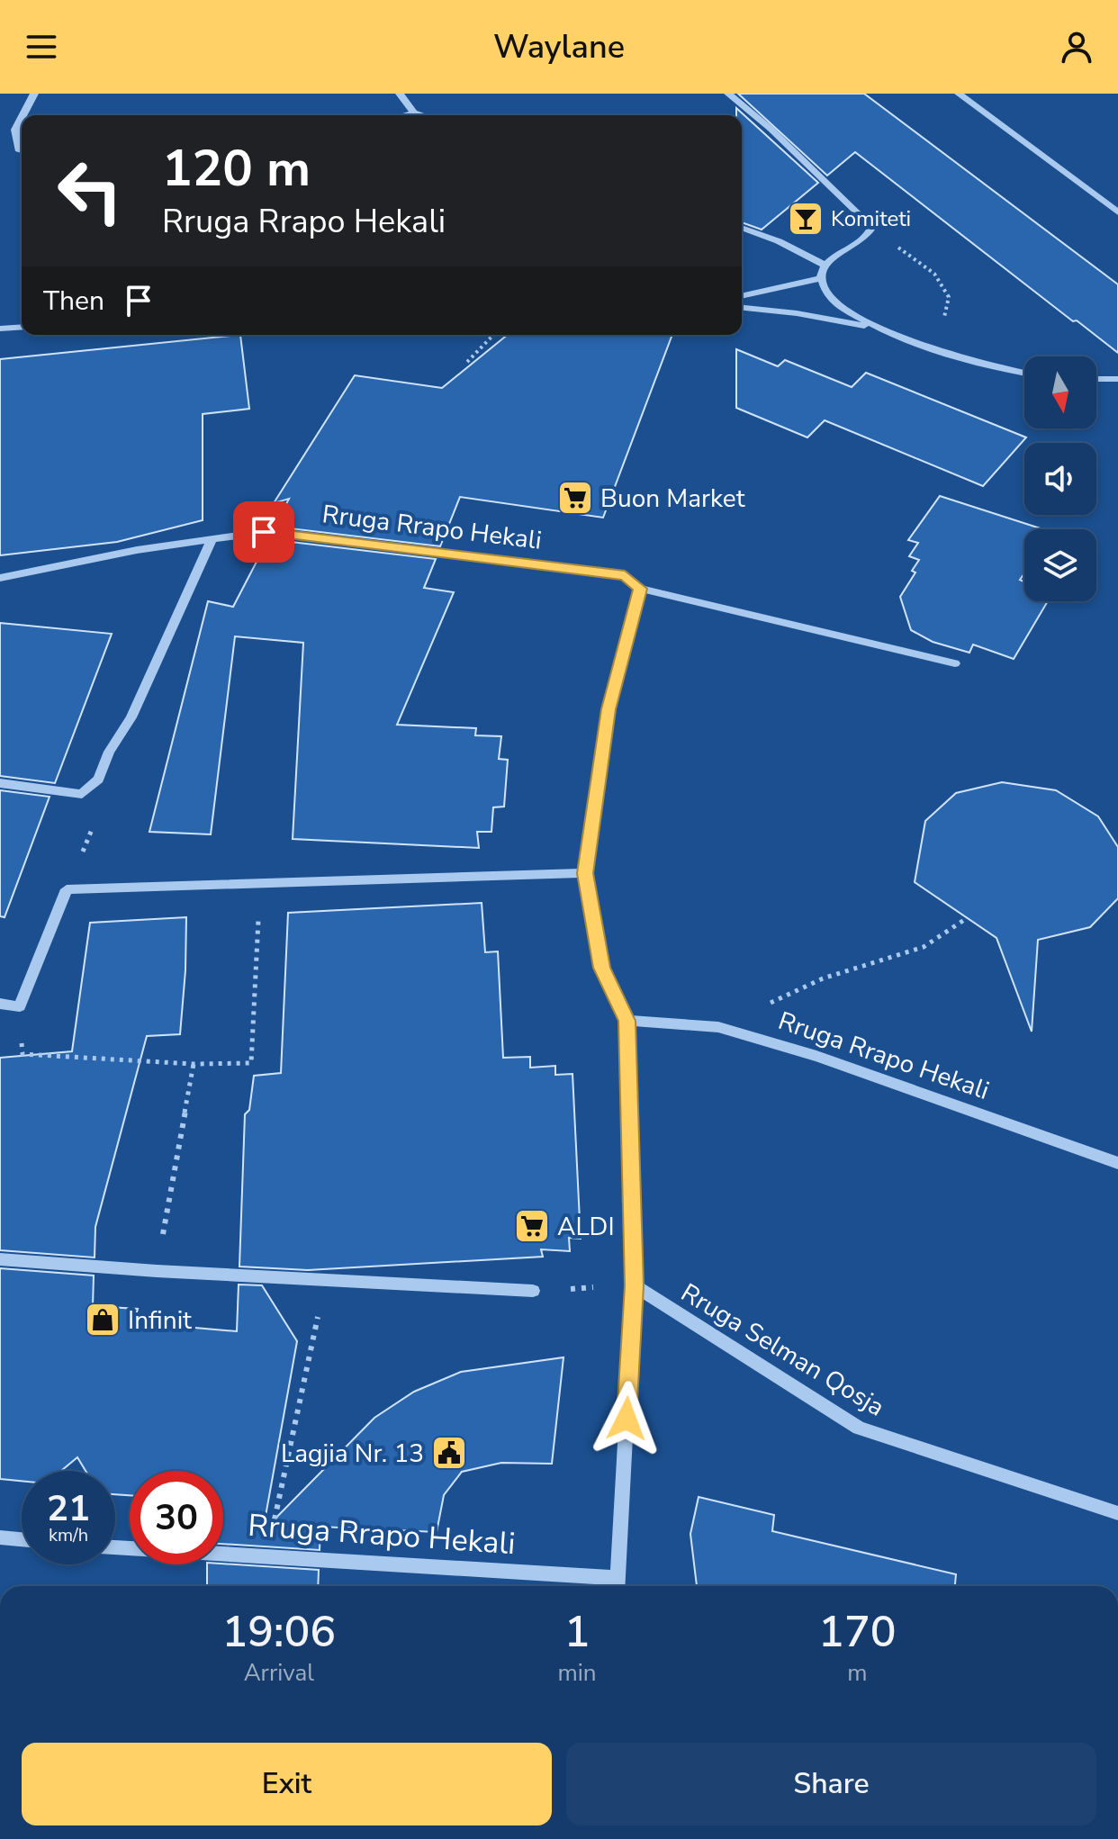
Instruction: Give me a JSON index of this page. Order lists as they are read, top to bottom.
{
  "streets": {
    "street": ["Rruga Rrapo Hekali", "Rruga Selman Qosja"]
  },
  "crossings": [
    ["Rruga Rrapo Hekali", "Rruga Selman Qosja"]
  ],
  "places": {
    "bar": ["Komiteti"],
    "supermarket": ["Buon Market", "ALDI"],
    "shop": ["Infinit"],
    "public building": ["Lagjia Nr. 13"]
  },
  "north": "bottom",
  "page": {
    "header": "Waylane",
    "turn": ["120 m", "Rruga Rrapo Hekali"],
    "then": "Then",
    "speed": "21 km/h",
    "limit": "30",
    "eta": [
      "19:06",
      "Arrival",
      "1",
      "min",
      "170",
      "m"
    ],
    "buttons": ["Exit", "Share"]
  }
}
